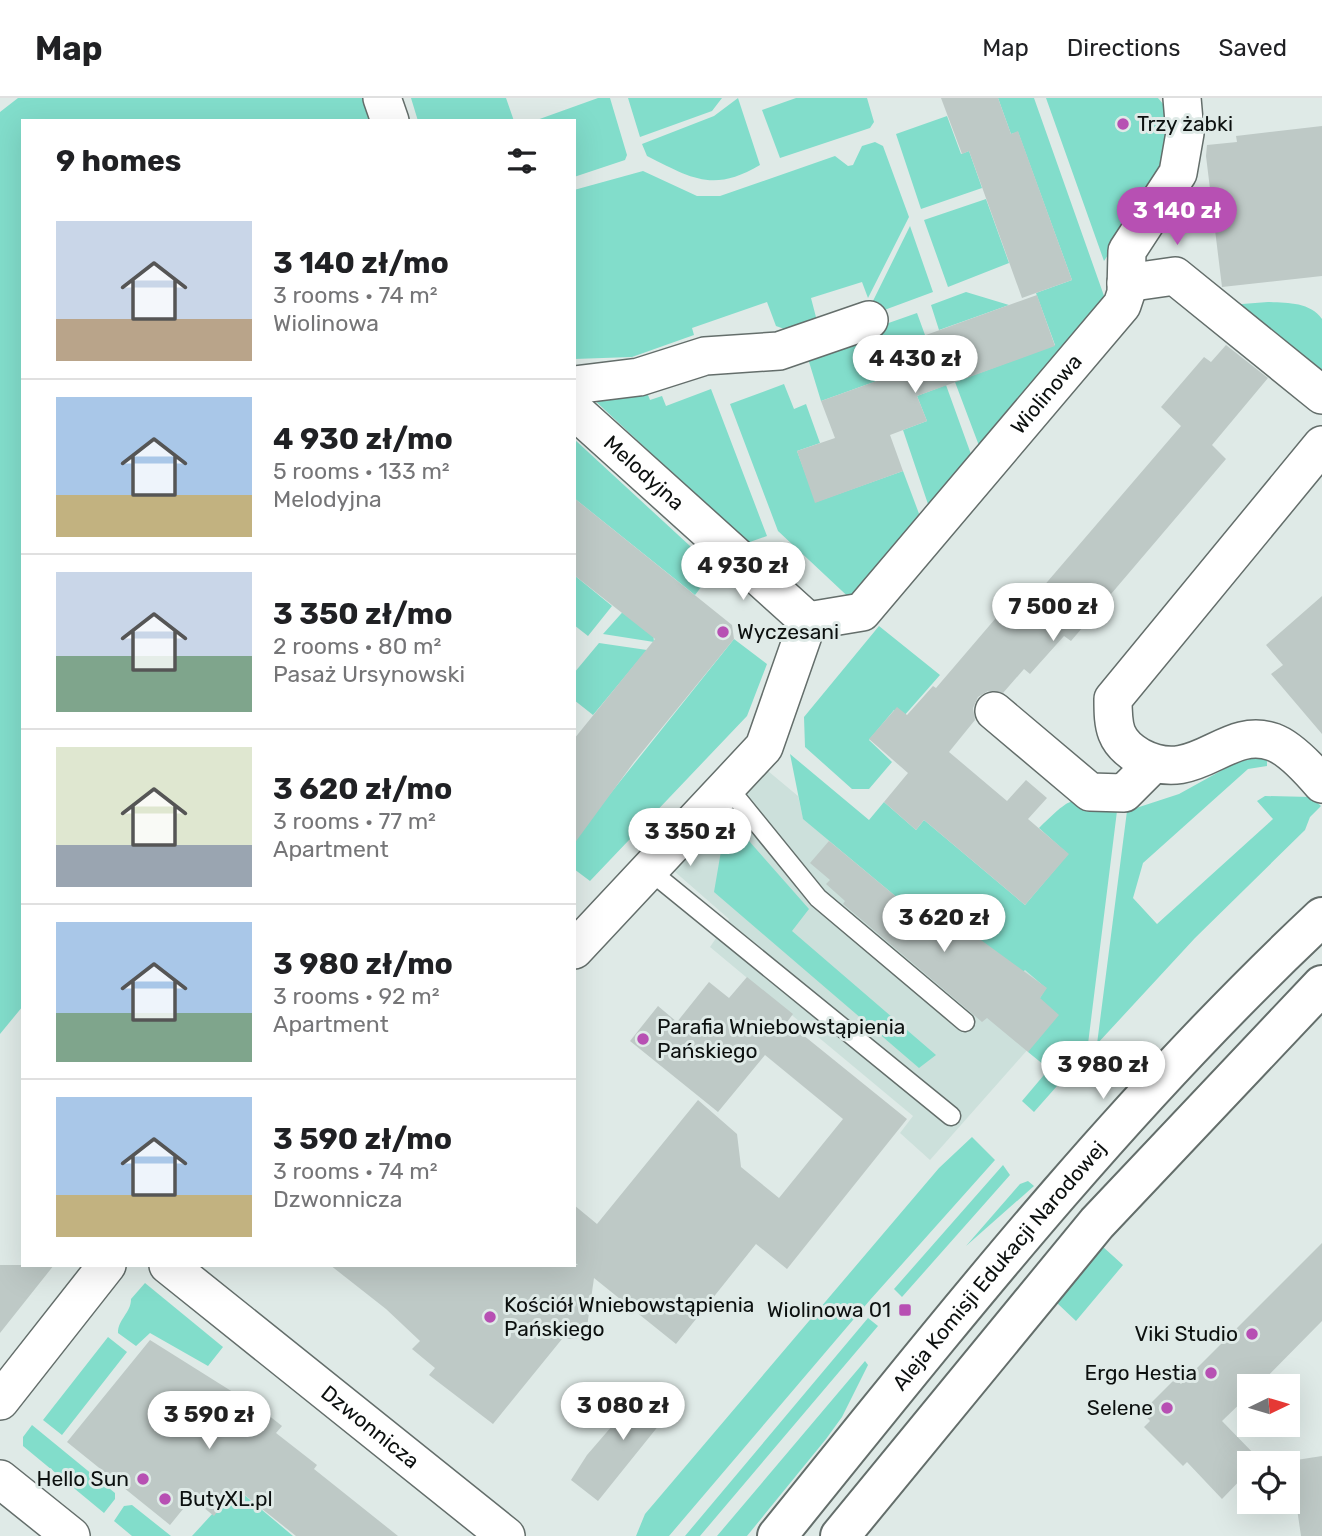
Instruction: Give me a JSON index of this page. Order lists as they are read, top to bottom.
{
  "streets": {
    "main road": ["Aleja Komisji Edukacji Narodowej"],
    "street": ["Wiolinowa", "Melodyjna", "Dzwonnicza"]
  },
  "crossings": [
    ["Wiolinowa", "Melodyjna"]
  ],
  "places": {
    "other": [
      "Trzy żabki",
      "Wyczesani",
      "Parafia Wniebowstąpienia Pańskiego",
      "Kościół Wniebowstąpienia Pańskiego",
      "Viki Studio",
      "Ergo Hestia",
      "Selene",
      "Hello Sun",
      "ButyXL.pl"
    ],
    "transit": ["Wiolinowa 01"]
  },
  "north": "right",
  "page": {
    "header": "Map",
    "nav": ["Map", "Directions", "Saved"],
    "heading": "9 homes",
    "price": [
      "3 140 zł",
      "4 430 zł",
      "4 930 zł",
      "7 500 zł",
      "3 350 zł",
      "3 620 zł",
      "3 980 zł",
      "3 080 zł",
      "3 590 zł"
    ],
    "list": [
      {
        "name": "3 140 zł/mo",
        "note": "3 rooms · 74 m² · Wiolinowa"
      },
      {
        "name": "4 930 zł/mo",
        "note": "5 rooms · 133 m² · Melodyjna"
      },
      {
        "name": "3 350 zł/mo",
        "note": "2 rooms · 80 m² · Pasaż Ursynowski"
      },
      {
        "name": "3 620 zł/mo",
        "note": "3 rooms · 77 m² · Apartment"
      },
      {
        "name": "3 980 zł/mo",
        "note": "3 rooms · 92 m² · Apartment"
      },
      {
        "name": "3 590 zł/mo",
        "note": "3 rooms · 74 m² · Dzwonnicza"
      }
    ]
  }
}
